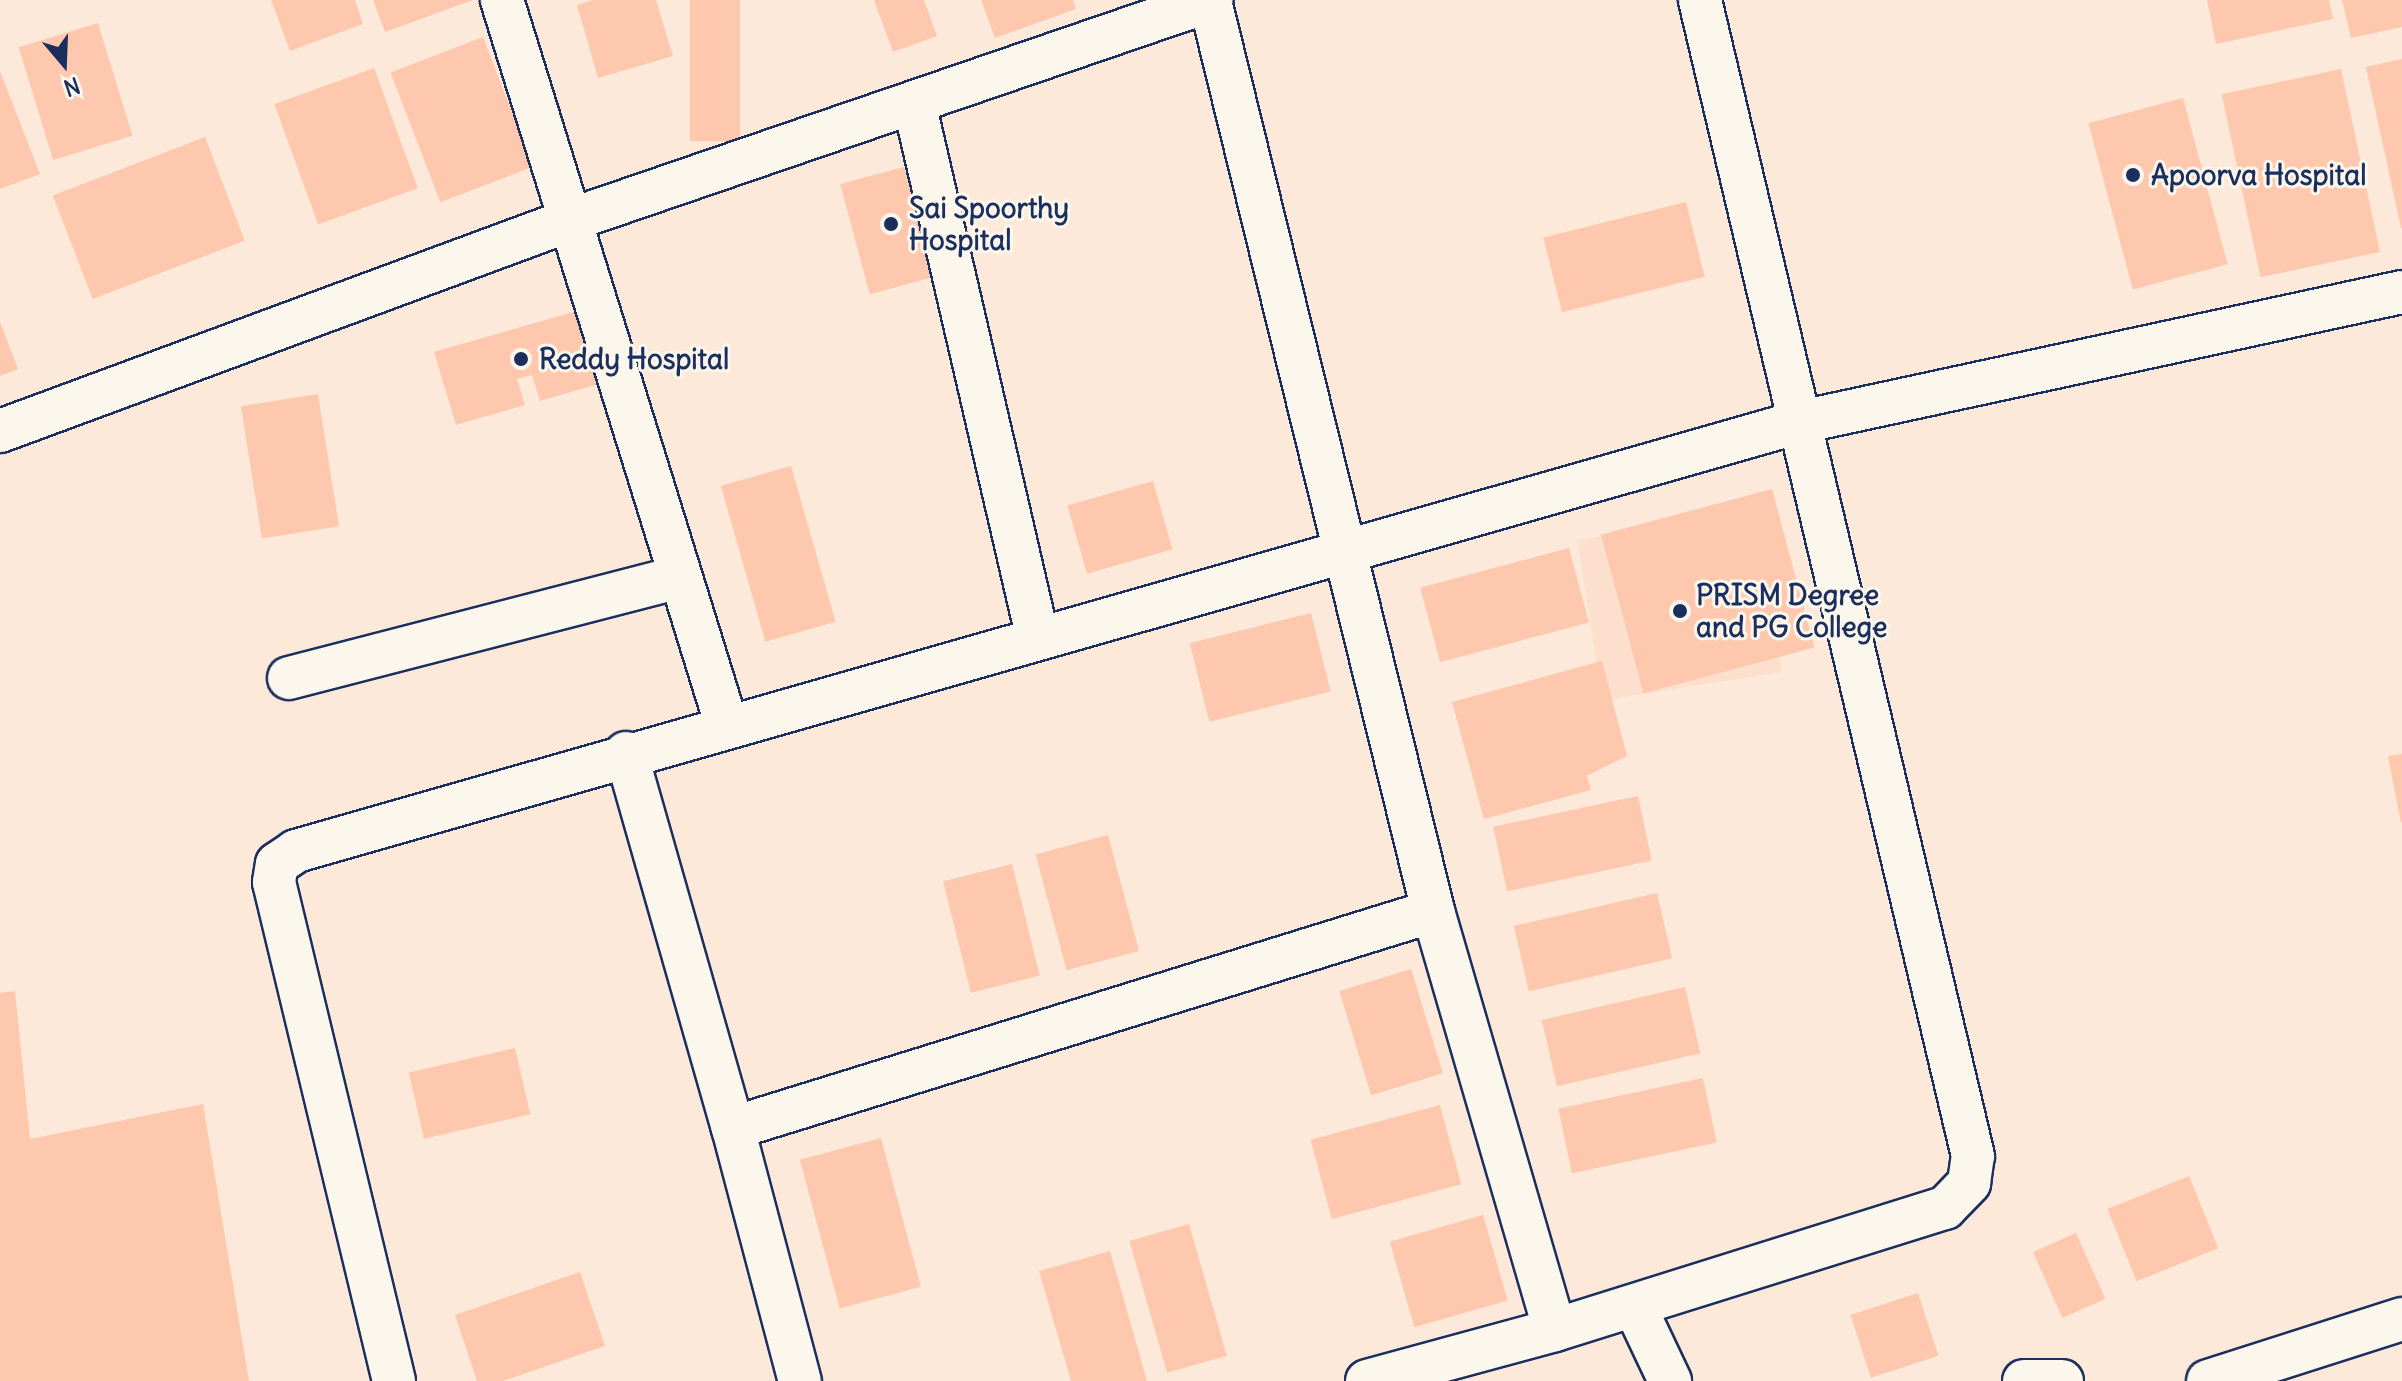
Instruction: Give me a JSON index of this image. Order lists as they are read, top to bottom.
{
  "places": [
    "Apoorva Hospital",
    "Sai Spoorthy Hospital",
    "Reddy Hospital",
    "PRISM Degree and PG College"
  ],
  "north": "bottom"
}
